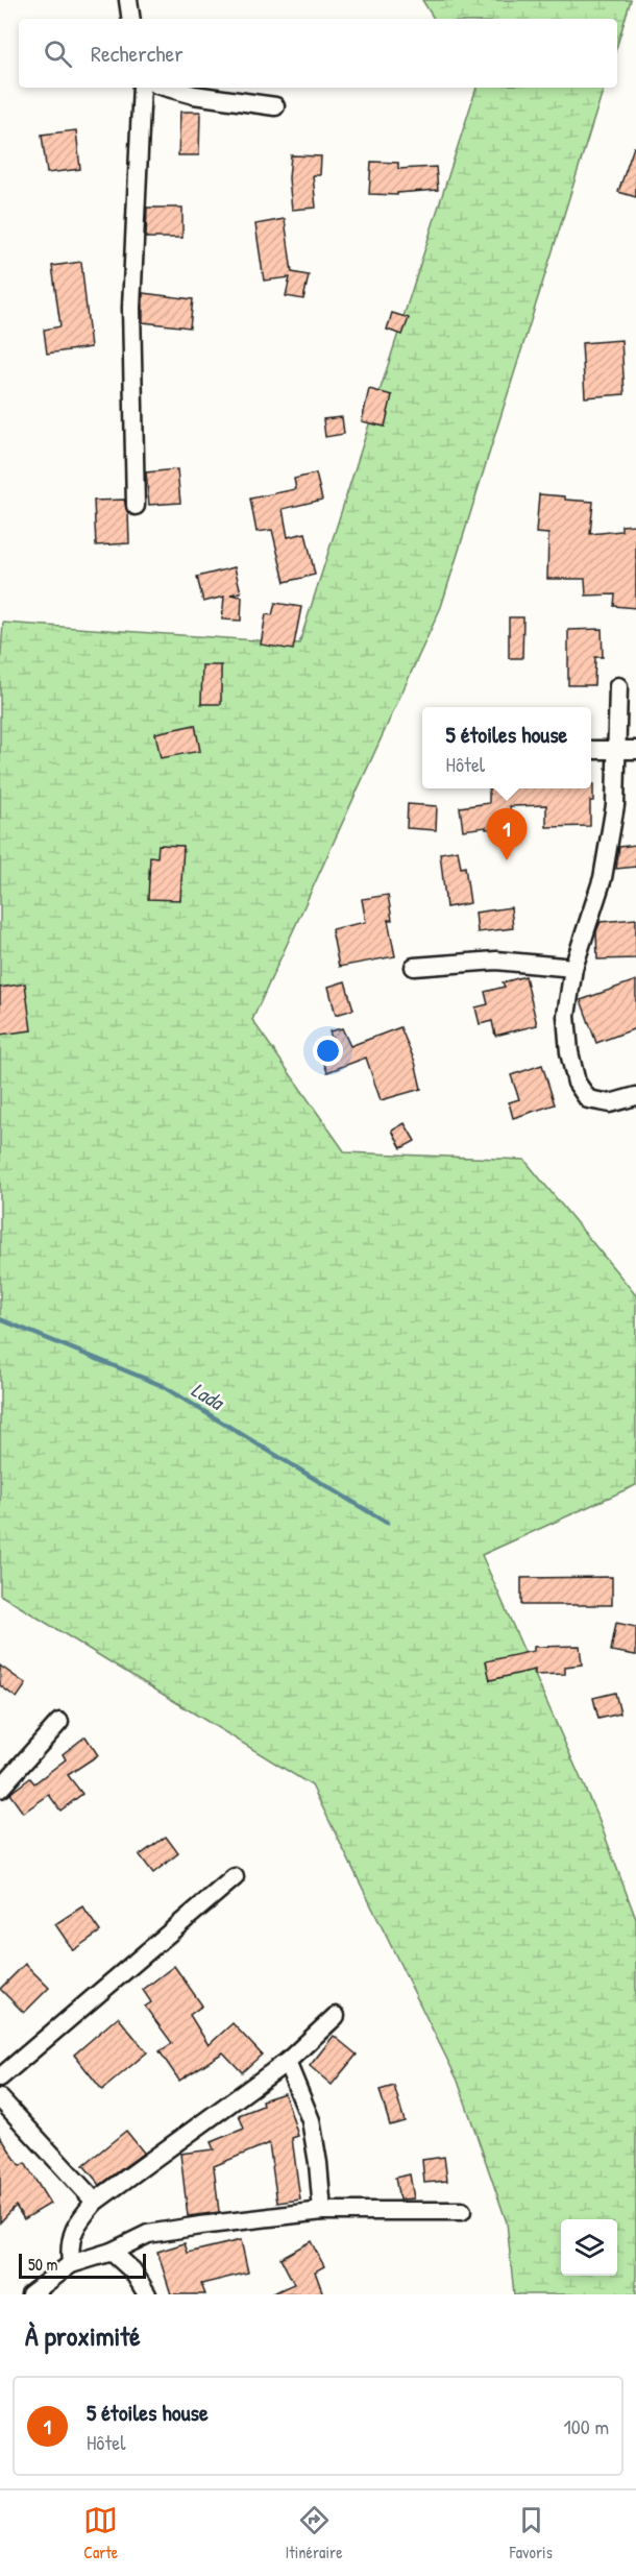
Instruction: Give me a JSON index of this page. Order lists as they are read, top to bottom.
{
  "water": ["Lada"],
  "scale_bar": "50 m",
  "page": {
    "search": "Rechercher",
    "popup": ["5 étoiles house", "Hôtel"],
    "pins": "1",
    "scale": "50 m",
    "heading": "À proximité",
    "list": [
      {
        "mark": "1",
        "name": "5 étoiles house",
        "note": "Hôtel",
        "value": "100 m"
      }
    ],
    "nav": ["Carte", "Itinéraire", "Favoris"]
  }
}
